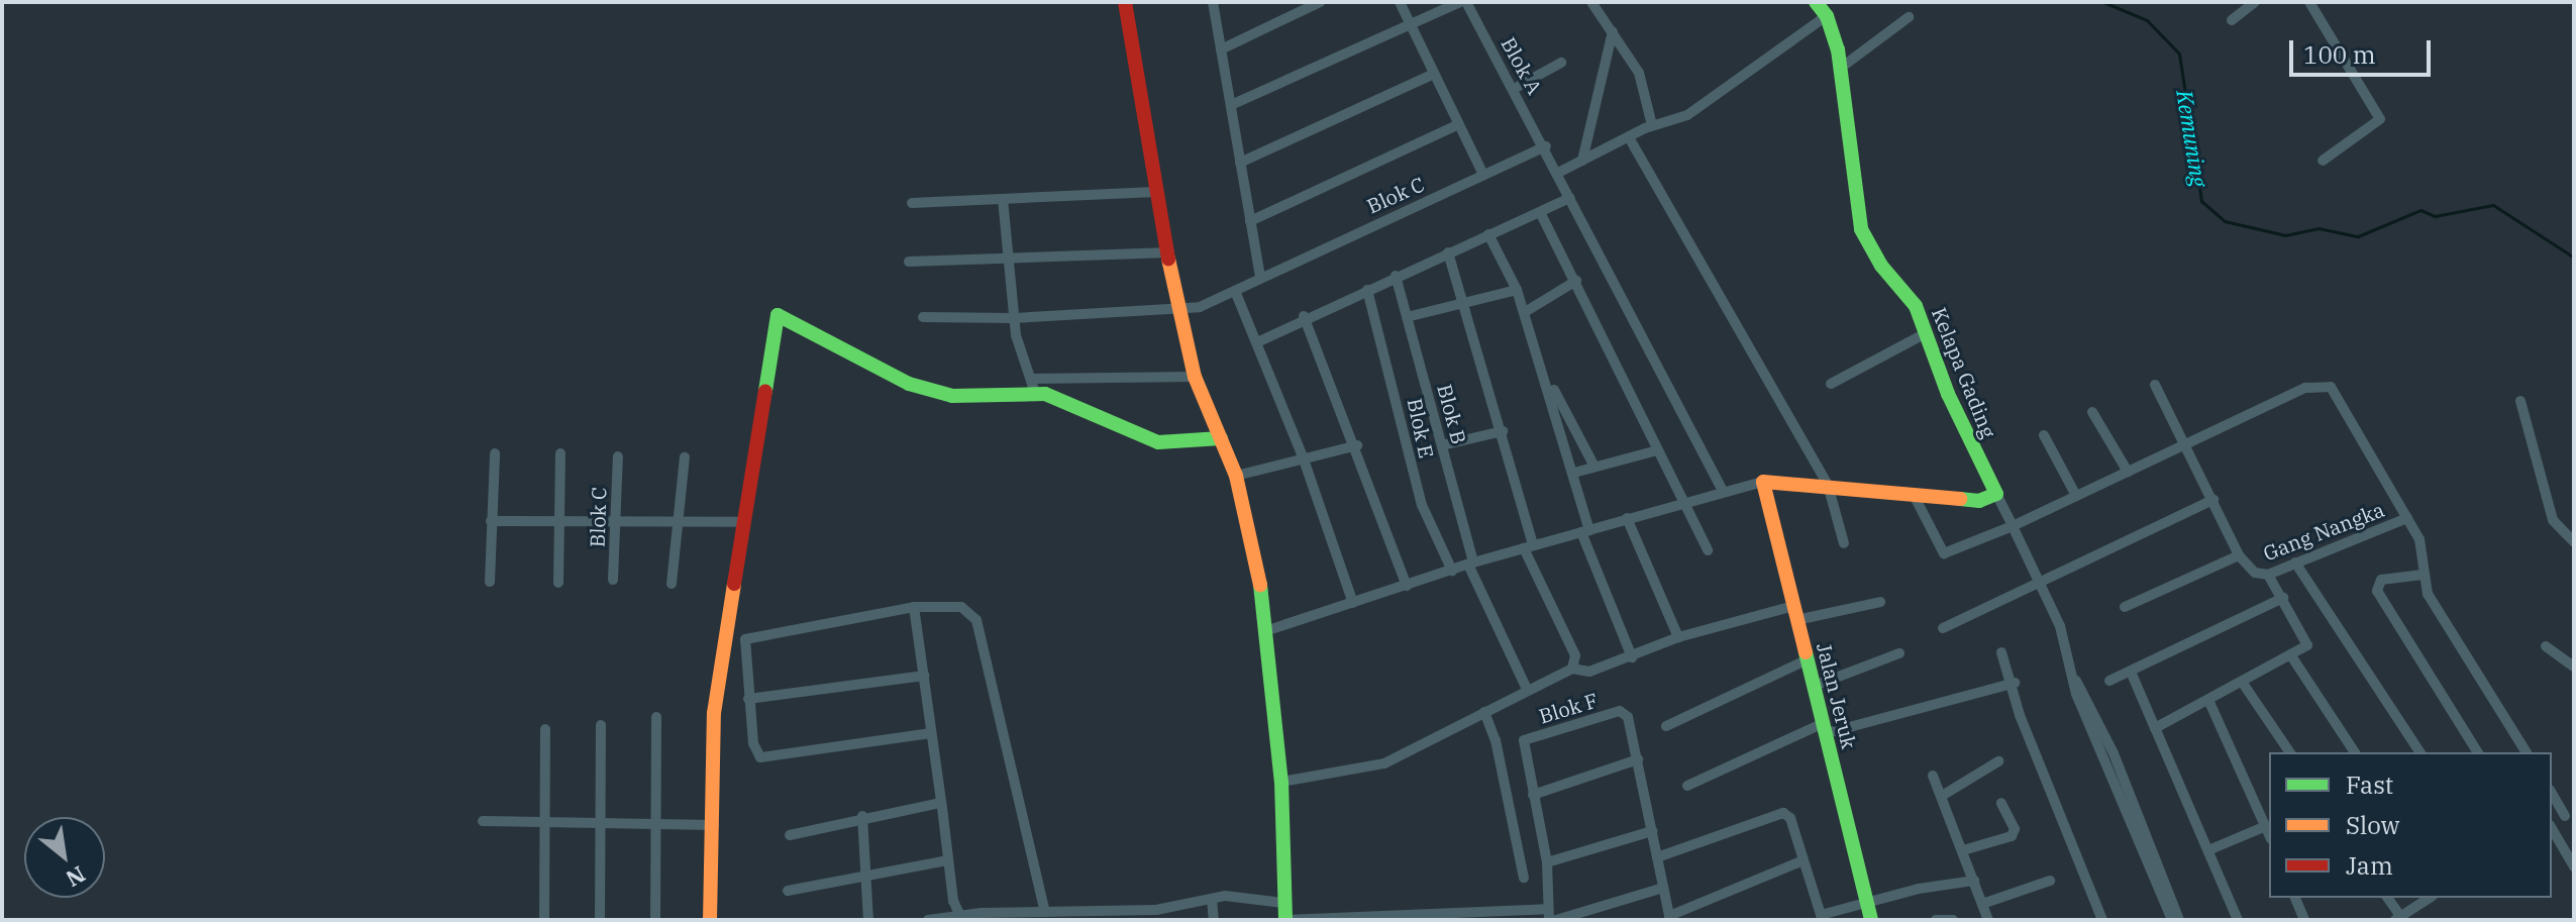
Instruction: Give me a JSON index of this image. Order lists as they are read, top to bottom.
{
  "streets": {
    "street": [
      "Blok A",
      "Blok C",
      "Kelapa Gading",
      "Blok B",
      "Blok E",
      "Gang Nangka",
      "Jalan Jeruk",
      "Blok F"
    ]
  },
  "crossings": [
    ["Blok A", "Blok C"]
  ],
  "water": ["Kemuning"],
  "legend": ["Fast", "Slow", "Jam"],
  "scale_bar": "100 m",
  "north": "bottom right"
}
